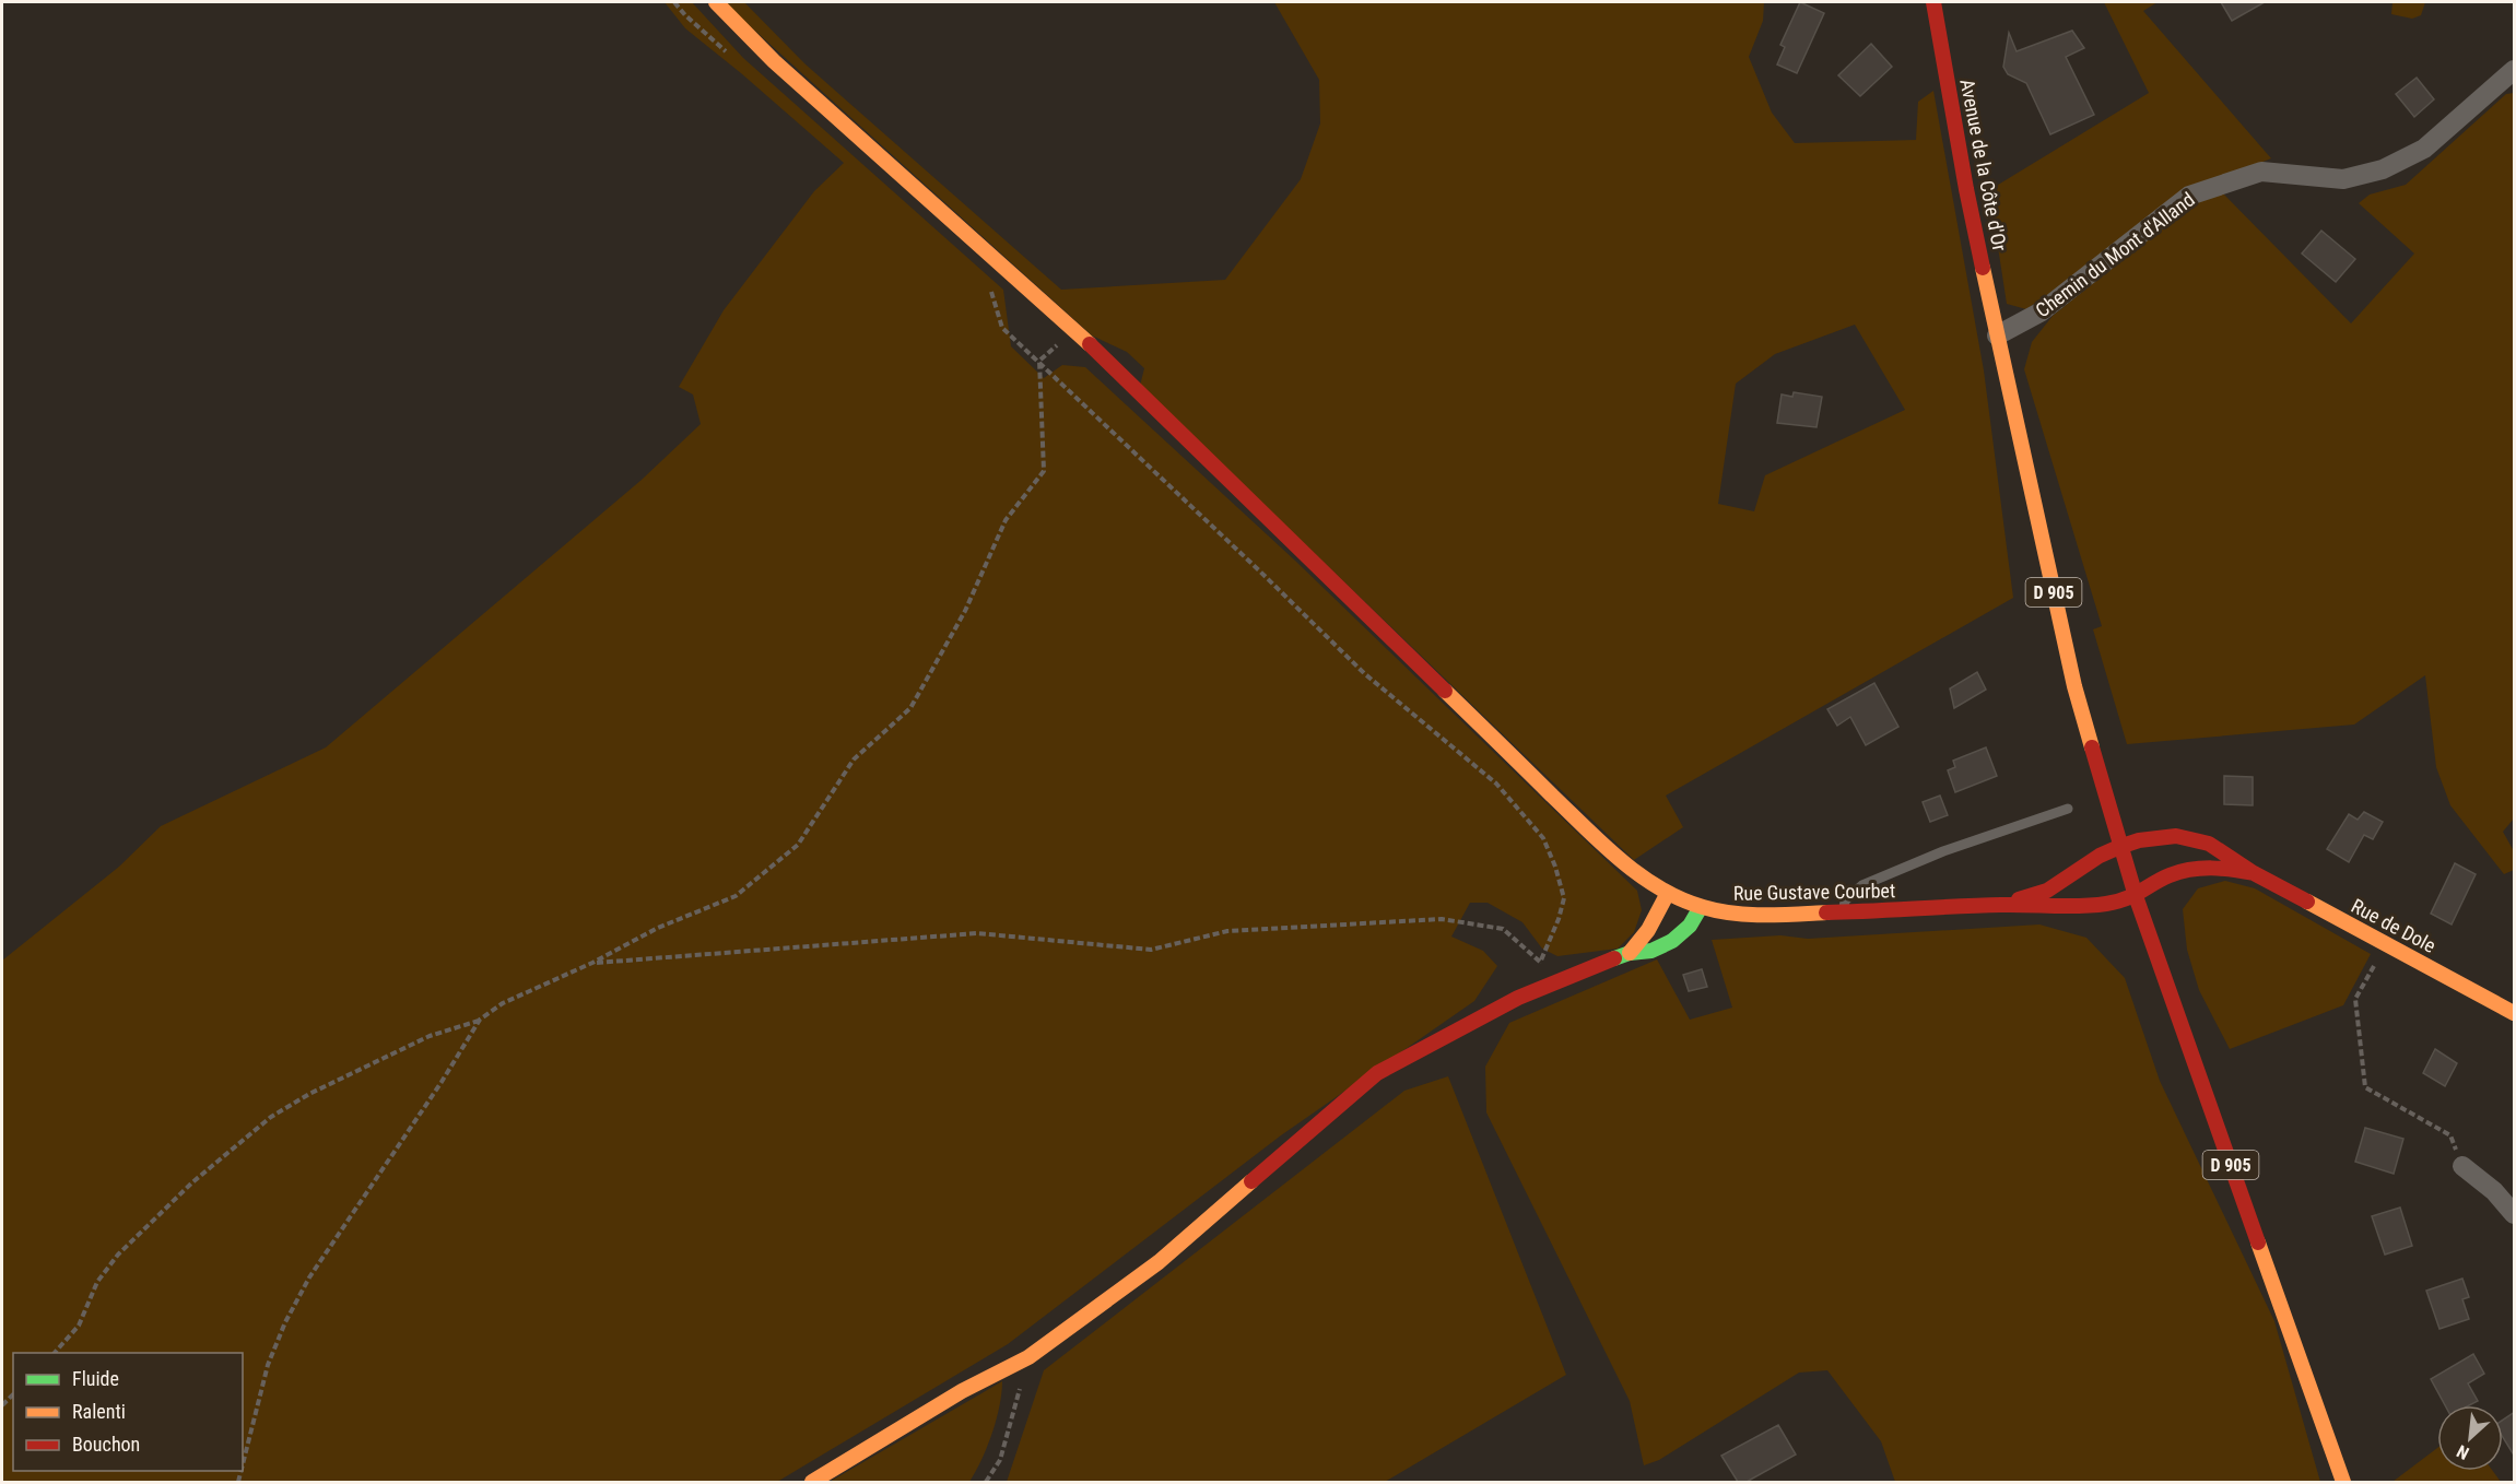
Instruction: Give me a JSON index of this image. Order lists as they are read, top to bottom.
{
  "streets": {
    "street": [
      "Avenue de la Côte d'Or",
      "Chemin du Mont d'Alland",
      "D 905",
      "Rue Gustave Courbet",
      "Rue de Dole"
    ]
  },
  "crossings": [
    ["Avenue de la Côte d'Or", "Chemin du Mont d'Alland"],
    ["Avenue de la Côte d'Or", "D 905"],
    ["Chemin du Mont d'Alland", "D 905"],
    ["D 905", "Rue Gustave Courbet"],
    ["D 905", "Rue de Dole"],
    ["Rue Gustave Courbet", "Rue de Dole"]
  ],
  "legend": ["Fluide", "Ralenti", "Bouchon"],
  "north": "bottom left"
}
